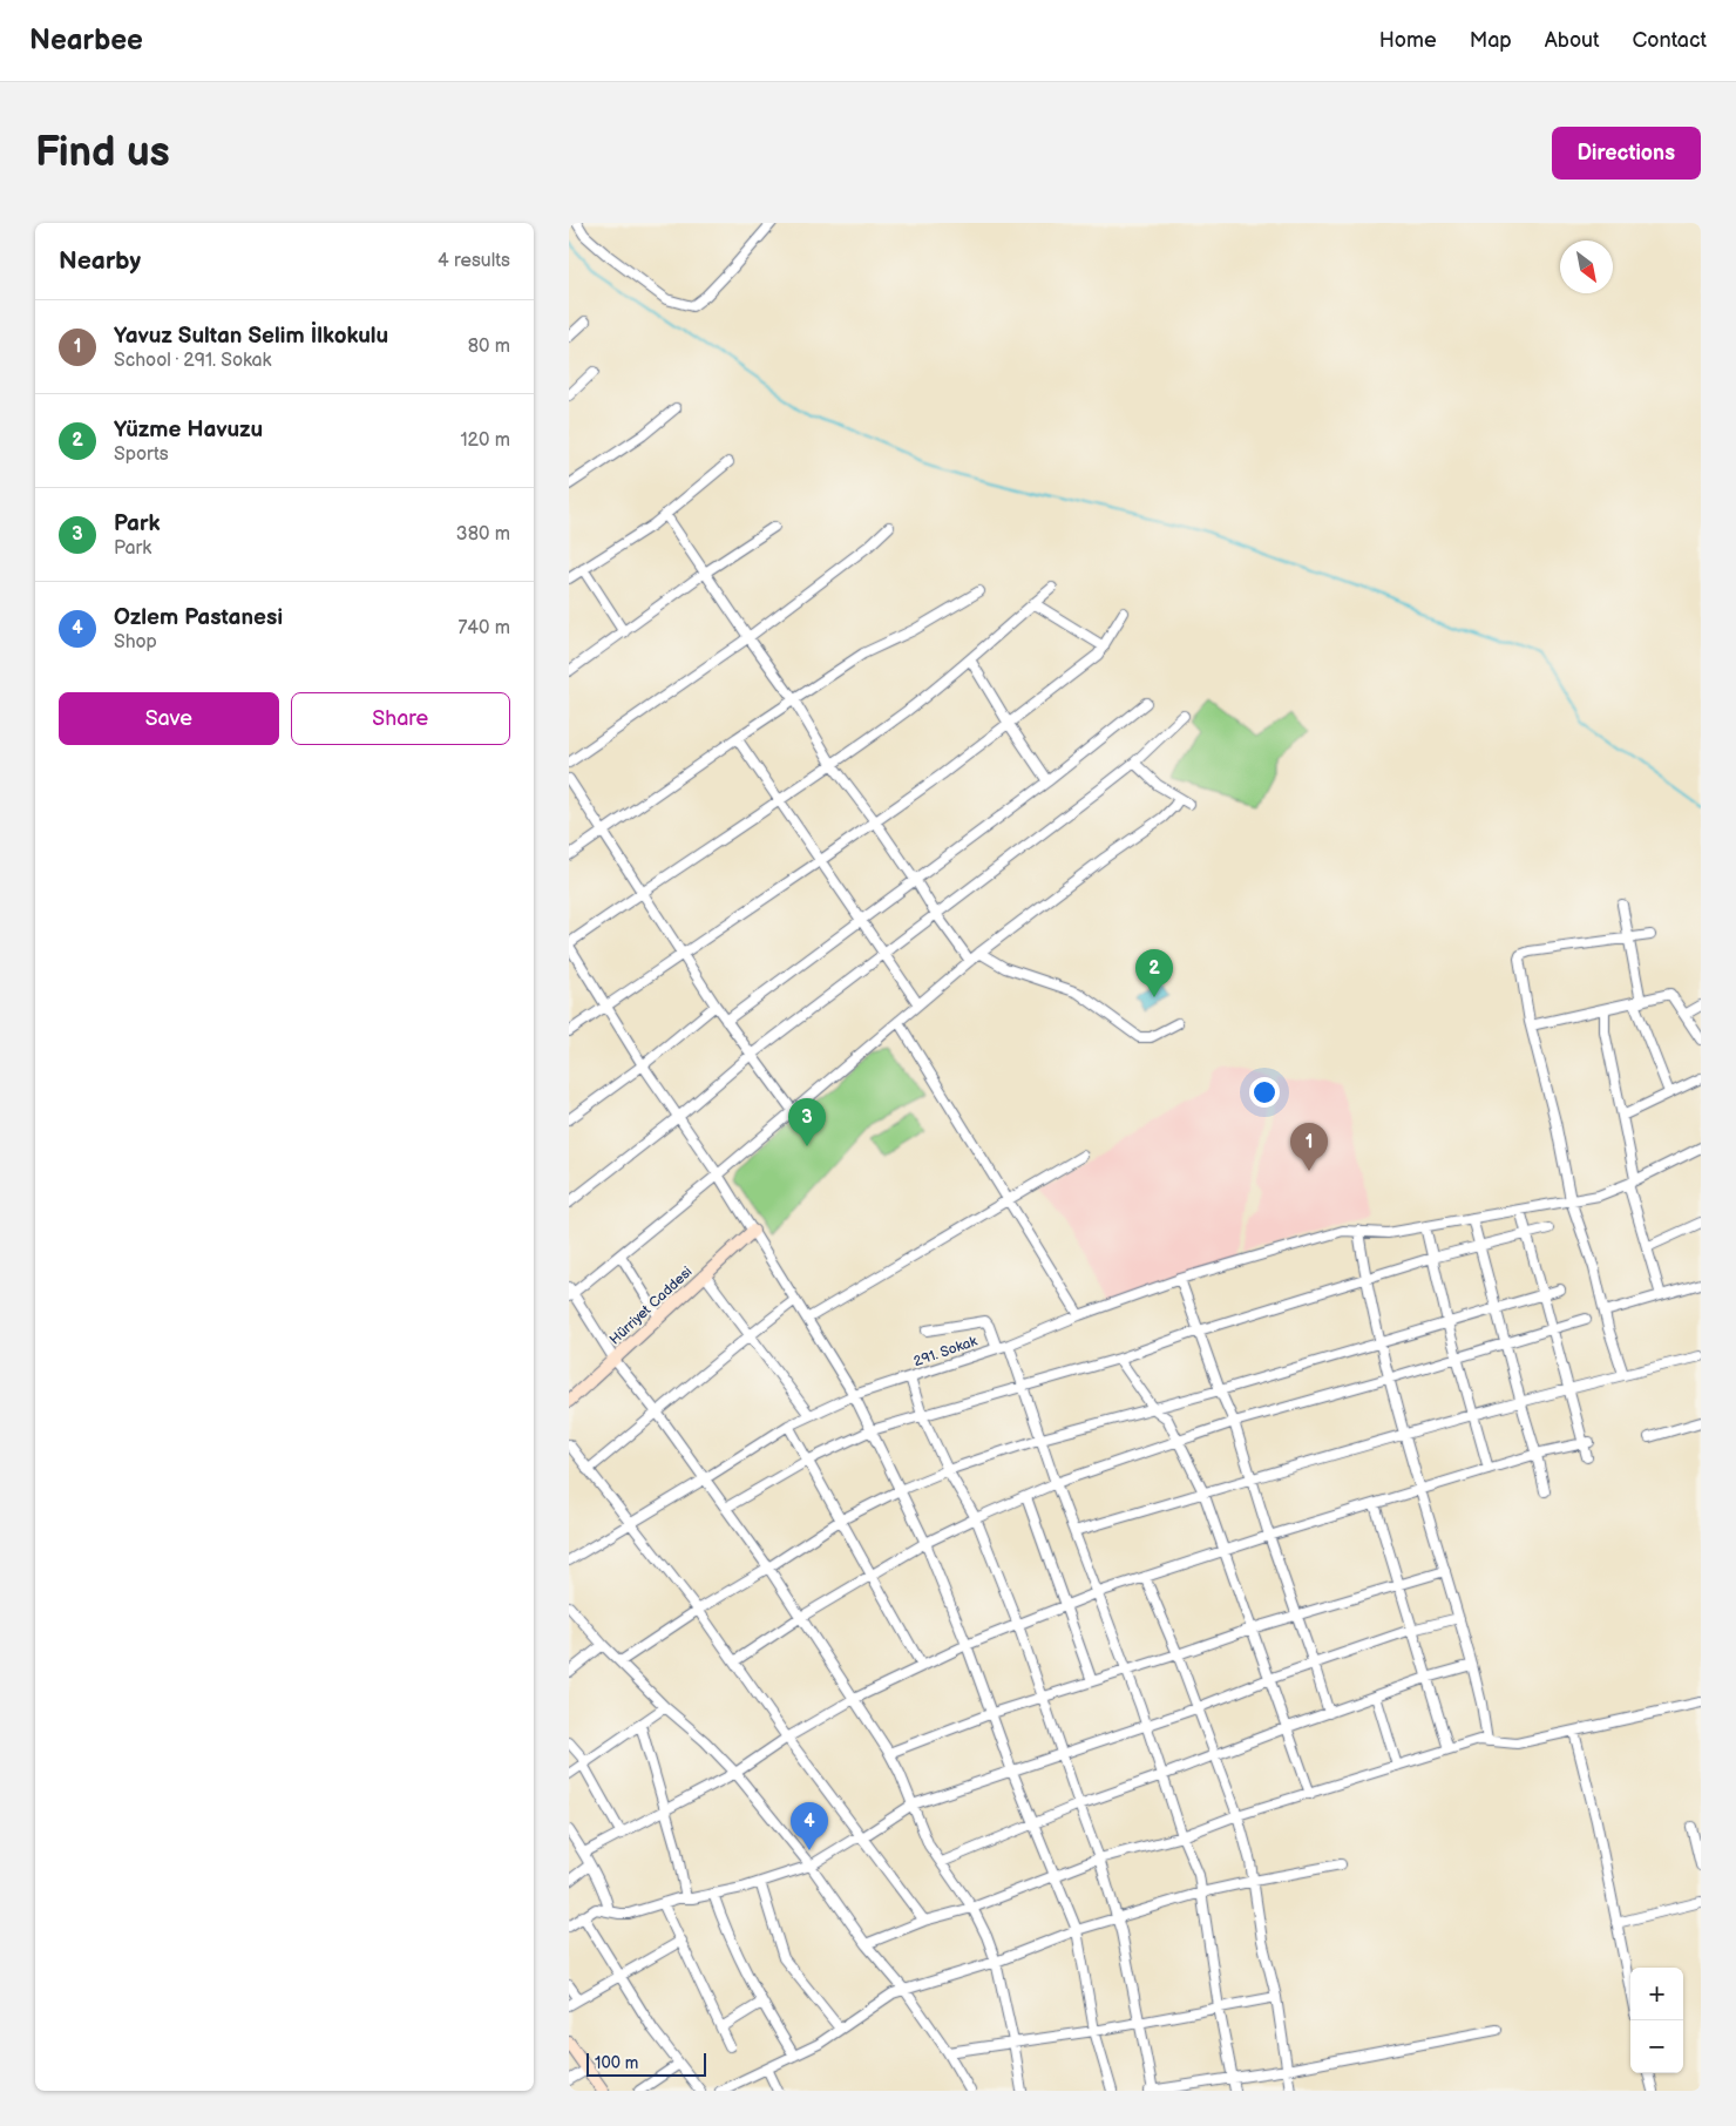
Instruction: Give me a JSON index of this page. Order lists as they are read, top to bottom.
{
  "streets": {
    "street": ["Hürriyet Caddesi", "291. Sokak"]
  },
  "scale_bar": "100 m",
  "north": "bottom right",
  "page": {
    "header": "Nearbee",
    "nav": [
      "Home",
      "Map",
      "About",
      "Contact"
    ],
    "buttons": [
      "Directions",
      ["Save", "Share"]
    ],
    "title": "Find us",
    "heading": ["Nearby", "4 results"],
    "list": [
      {
        "mark": "1",
        "name": "Yavuz Sultan Selim İlkokulu",
        "note": "School · 291. Sokak",
        "value": "80 m"
      },
      {
        "mark": "2",
        "name": "Yüzme Havuzu",
        "note": "Sports",
        "value": "120 m"
      },
      {
        "mark": "3",
        "name": "Park",
        "note": "Park",
        "value": "380 m"
      },
      {
        "mark": "4",
        "name": "Ozlem Pastanesi",
        "note": "Shop",
        "value": "740 m"
      }
    ],
    "pins": [
      "2",
      "3",
      "1",
      "4"
    ],
    "map_buttons": ["+", "−"],
    "scale": "100 m"
  }
}
